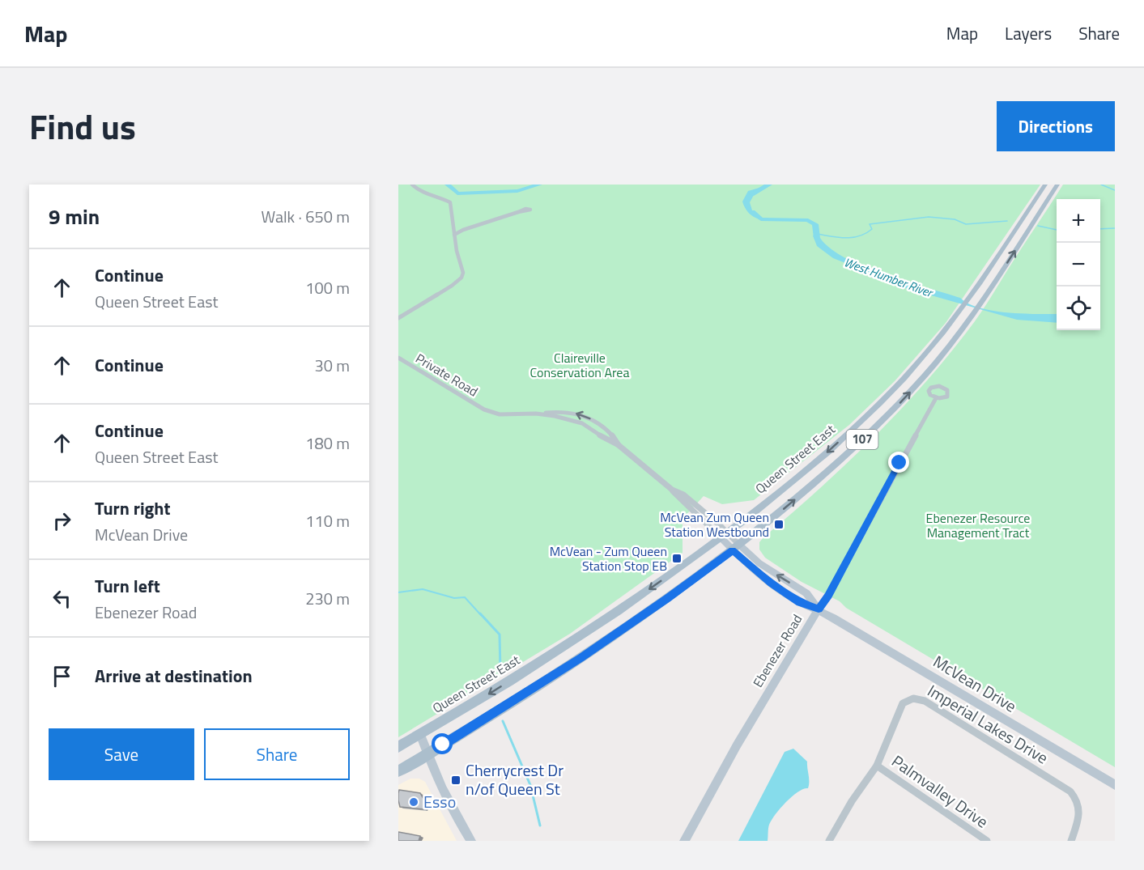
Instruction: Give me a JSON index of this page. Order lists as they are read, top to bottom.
{
  "streets": {
    "main road": [
      "107",
      "Queen Street East",
      "Ebenezer Road",
      "McVean Drive"
    ],
    "street": ["Private Road", "Imperial Lakes Drive", "Palmvalley Drive"]
  },
  "crossings": [
    ["107", "McVean Drive"],
    ["Queen Street East", "McVean Drive"],
    ["Ebenezer Road", "McVean Drive"],
    ["Imperial Lakes Drive", "Palmvalley Drive"]
  ],
  "water": ["West Humber River"],
  "parks": ["Claireville Conservation Area", "Ebenezer Resource Management Tract"],
  "places": {
    "transit": ["McVean Zum Queen Station Westbound", "McVean - Zum Queen Station Stop EB", "Cherrycrest Dr n/of Queen St"],
    "other": ["Esso"]
  },
  "page": {
    "header": "Map",
    "nav": ["Map", "Layers", "Share"],
    "title": "Find us",
    "buttons": [
      "Directions",
      ["Save", "Share"]
    ],
    "heading": ["9 min", "Walk · 650 m"],
    "map_buttons": ["+", "−"],
    "list": [
      ["Continue", "Queen Street East", "100 m"],
      ["Continue", "30 m"],
      ["Continue", "Queen Street East", "180 m"],
      ["Turn right", "McVean Drive", "110 m"],
      ["Turn left", "Ebenezer Road", "230 m"],
      "Arrive at destination"
    ]
  }
}
